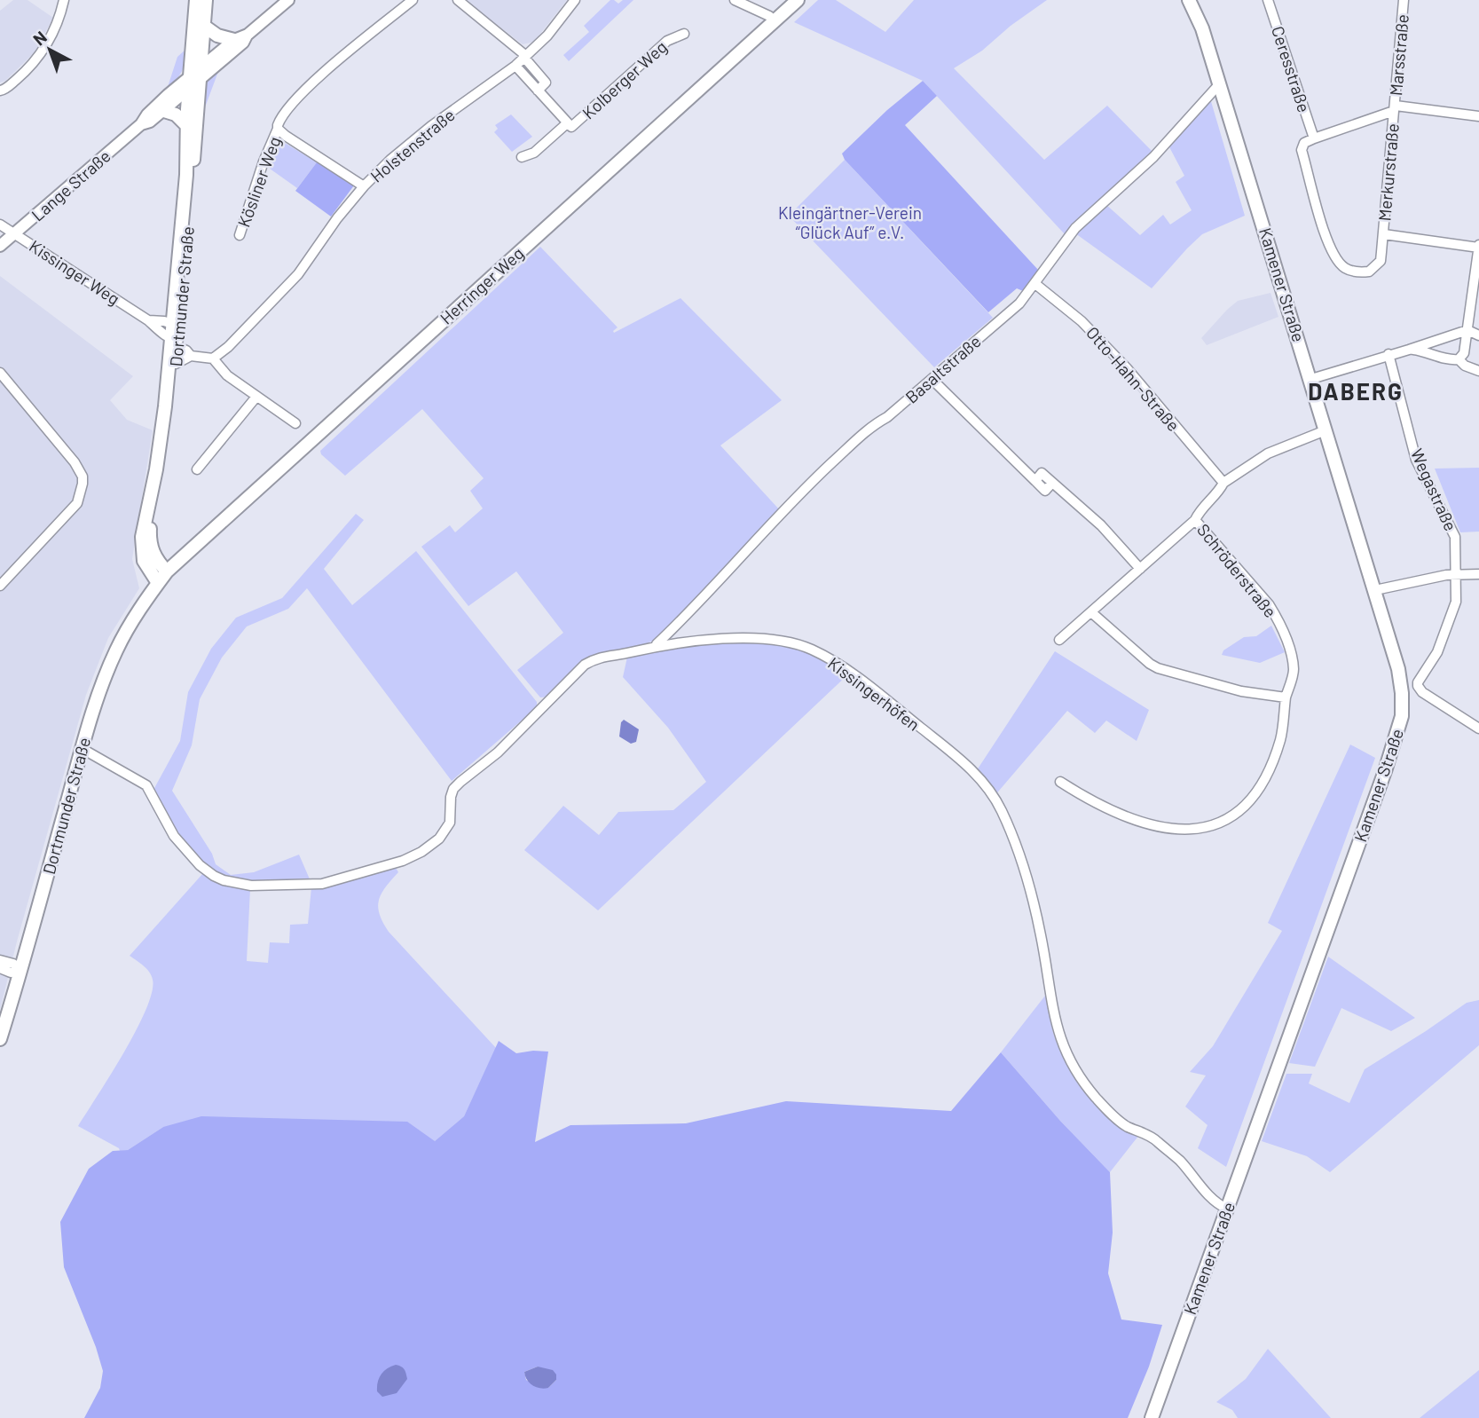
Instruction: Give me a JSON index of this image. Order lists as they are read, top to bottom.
{
  "streets": {
    "main road": ["Kamener Straße", "Herringer Weg", "Dortmunder Straße"],
    "street": [
      "Marsstraße",
      "Ceresstraße",
      "Kolberger Weg",
      "Holstenstraße",
      "Merkurstraße",
      "Kösliner Weg",
      "Lange Straße",
      "Kissinger Weg",
      "Basaltstraße",
      "Otto-Hahn-Straße",
      "Wegastraße",
      "Schröderstraße",
      "Kissingerhöfen"
    ]
  },
  "crossings": [
    ["Marsstraße", "Merkurstraße"],
    ["Ceresstraße", "Merkurstraße"],
    ["Kolberger Weg", "Holstenstraße"],
    ["Holstenstraße", "Kissinger Weg"],
    ["Lange Straße", "Kissinger Weg"],
    ["Lange Straße", "Dortmunder Straße"],
    ["Kissinger Weg", "Dortmunder Straße"],
    ["Kamener Straße", "Basaltstraße"],
    ["Kamener Straße", "Kissingerhöfen"],
    ["Herringer Weg", "Dortmunder Straße"],
    ["Dortmunder Straße", "Kissingerhöfen"],
    ["Basaltstraße", "Otto-Hahn-Straße"],
    ["Basaltstraße", "Kissingerhöfen"]
  ],
  "districts": ["DABERG"],
  "parks": ["Kleingärtner-Verein “Glück Auf” e.V."],
  "north": "top left"
}
